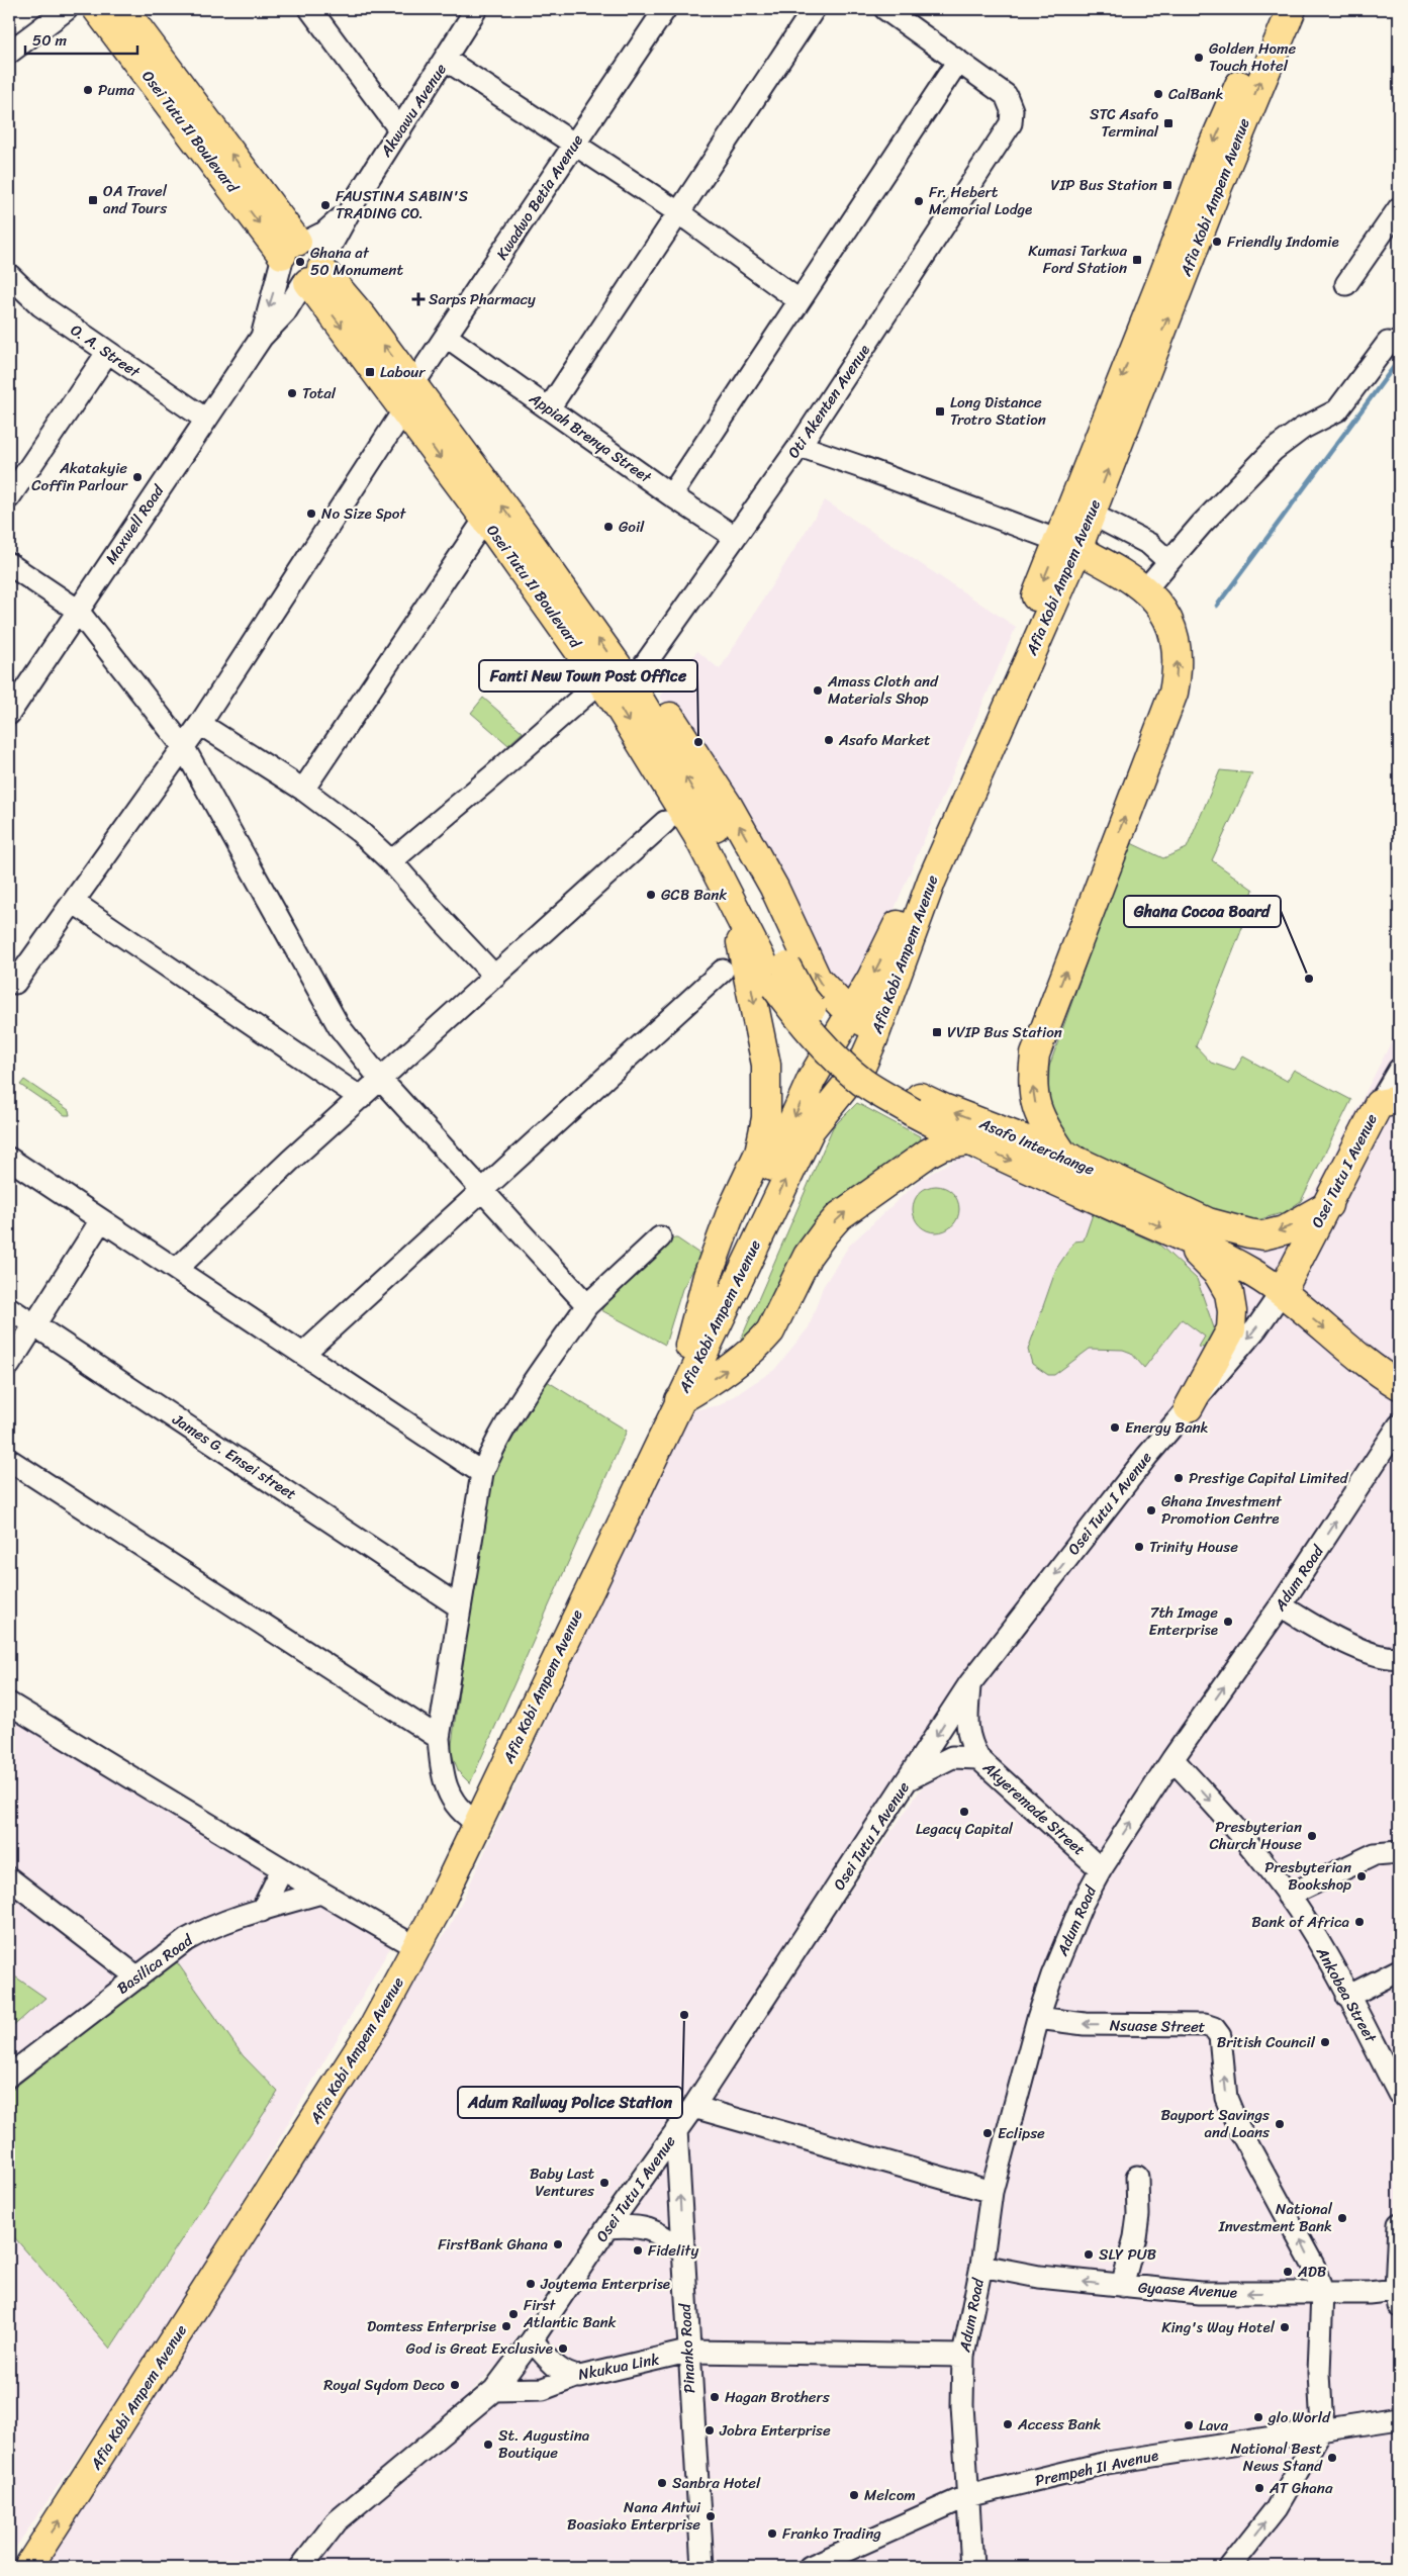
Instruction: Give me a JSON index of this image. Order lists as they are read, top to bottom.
{
  "streets": {
    "main road": [
      "Osei Tutu II Boulevard",
      "Afia Kobi Ampem Avenue",
      "Asafo Interchange",
      "Osei Tutu I Avenue"
    ],
    "street": [
      "Akwawu Avenue",
      "Kwadwo Betia Avenue",
      "O. A. Street",
      "Oti Akenten Avenue",
      "Appiah Brenya Street",
      "Maxwell Road",
      "James G. Ensei street",
      "Adum Road",
      "Akyeremade Street",
      "Basilica Road",
      "Ankobea Street",
      "Nsuase Street",
      "Gyaase Avenue",
      "Pinanko Road",
      "Nkukua Link",
      "Prempeh II Avenue"
    ]
  },
  "crossings": [
    ["Akwawu Avenue", "Osei Tutu II Boulevard"],
    ["Akwawu Avenue", "Maxwell Road"],
    ["Osei Tutu II Boulevard", "Kwadwo Betia Avenue"],
    ["Osei Tutu II Boulevard", "Oti Akenten Avenue"],
    ["Osei Tutu II Boulevard", "Maxwell Road"],
    ["Osei Tutu II Boulevard", "Asafo Interchange"],
    ["Kwadwo Betia Avenue", "Appiah Brenya Street"],
    ["O. A. Street", "Maxwell Road"],
    ["Oti Akenten Avenue", "Appiah Brenya Street"],
    ["Asafo Interchange", "Osei Tutu I Avenue"],
    ["Osei Tutu I Avenue", "Akyeremade Street"],
    ["Osei Tutu I Avenue", "Pinanko Road"],
    ["Osei Tutu I Avenue", "Nkukua Link"],
    ["Adum Road", "Akyeremade Street"],
    ["Adum Road", "Ankobea Street"],
    ["Adum Road", "Nsuase Street"],
    ["Adum Road", "Gyaase Avenue"],
    ["Adum Road", "Nkukua Link"],
    ["Adum Road", "Prempeh II Avenue"],
    ["Nsuase Street", "Gyaase Avenue"],
    ["Nsuase Street", "Prempeh II Avenue"],
    ["Pinanko Road", "Nkukua Link"]
  ],
  "one_way": [
    "Adum Road",
    "Ankobea Street",
    "Nsuase Street",
    "Gyaase Avenue"
  ],
  "places": {
    "other": [
      "Golden Home Touch Hotel",
      "Puma",
      "CalBank",
      "Fr. Hebert Memorial Lodge",
      "FAUSTINA SABIN'S TRADING CO.",
      "Friendly Indomie",
      "Ghana at 50 Monument",
      "Total",
      "Akatakyie Coffin Parlour",
      "No Size Spot",
      "Goil",
      "Amass Cloth and Materials Shop",
      "Asafo Market",
      "Fanti New Town Post Office",
      "GCB Bank",
      "Ghana Cocoa Board",
      "Energy Bank",
      "Prestige Capital Limited",
      "Ghana Investment Promotion Centre",
      "Trinity House",
      "7th Image Enterprise",
      "Legacy Capital",
      "Presbyterian Church House",
      "Presbyterian Bookshop",
      "Bank of Africa",
      "Adum Railway Police Station",
      "British Council",
      "Bayport Savings and Loans",
      "Eclipse",
      "Baby Last Ventures",
      "National Investment Bank",
      "FirstBank Ghana",
      "Fidelity",
      "SLY PUB",
      "ADB",
      "Joytema Enterprise",
      "First Atlantic Bank",
      "Domtess Enterprise",
      "King's Way Hotel",
      "God is Great Exclusive",
      "Royal Sydom Deco",
      "Hagan Brothers",
      "glo World",
      "Access Bank",
      "Lava",
      "Jobra Enterprise",
      "St. Augustina Boutique",
      "National Best News Stand",
      "Sanbra Hotel",
      "AT Ghana",
      "Melcom",
      "Nana Antwi Boasiako Enterprise",
      "Franko Trading"
    ],
    "transit": [
      "STC Asafo Terminal",
      "VIP Bus Station",
      "OA Travel and Tours",
      "Kumasi Tarkwa Ford Station",
      "Labour",
      "Long Distance Trotro Station",
      "VVIP Bus Station"
    ],
    "health": ["Sarps Pharmacy"]
  },
  "scale_bar": "50 m"
}
